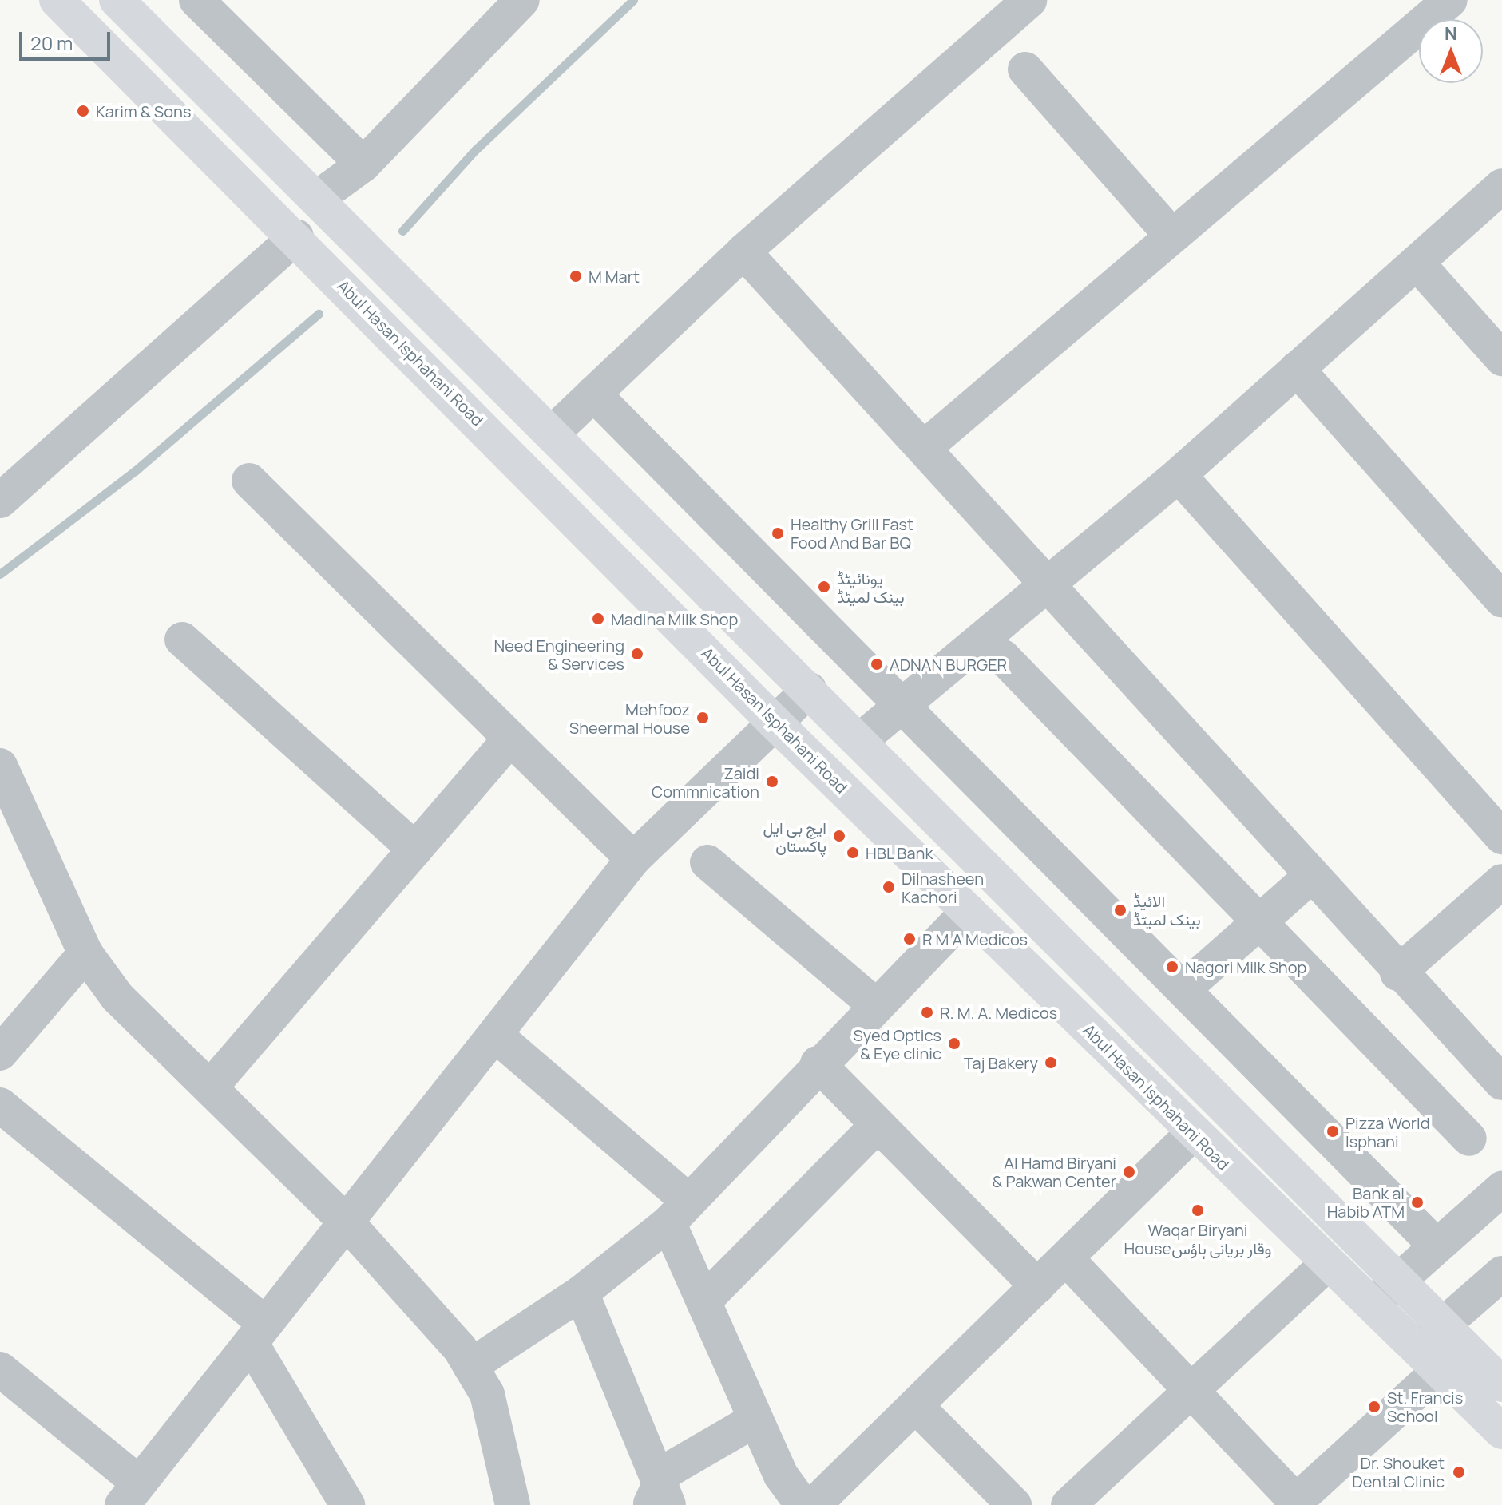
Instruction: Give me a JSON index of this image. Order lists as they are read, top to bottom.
{
  "streets": {
    "main road": ["Abul Hasan Isphahani Road"]
  },
  "places": [
    "Karim & Sons",
    "M Mart",
    "Healthy Grill Fast Food And Bar BQ",
    "یونائیٹڈ بینک لمیٹڈ",
    "Madina Milk Shop",
    "Need Engineering & Services",
    "ADNAN BURGER",
    "Mehfooz Sheermal House",
    "Zaidi Commnication",
    "ایچ بی ایل پاکستان",
    "HBL Bank",
    "Dilnasheen Kachori",
    "الائیڈ بینک لمیٹڈ",
    "R M A Medicos",
    "Nagori Milk Shop",
    "R. M. A. Medicos",
    "Syed Optics & Eye clinic",
    "Taj Bakery",
    "Pizza World Isphani",
    "Al Hamd Biryani & Pakwan Center",
    "Bank al Habib ATM",
    "Waqar Biryani Houseوقار بریانی ہاؤس",
    "St. Francis School",
    "Dr. Shouket Dental Clinic"
  ],
  "scale_bar": "20 m",
  "north": "top"
}
